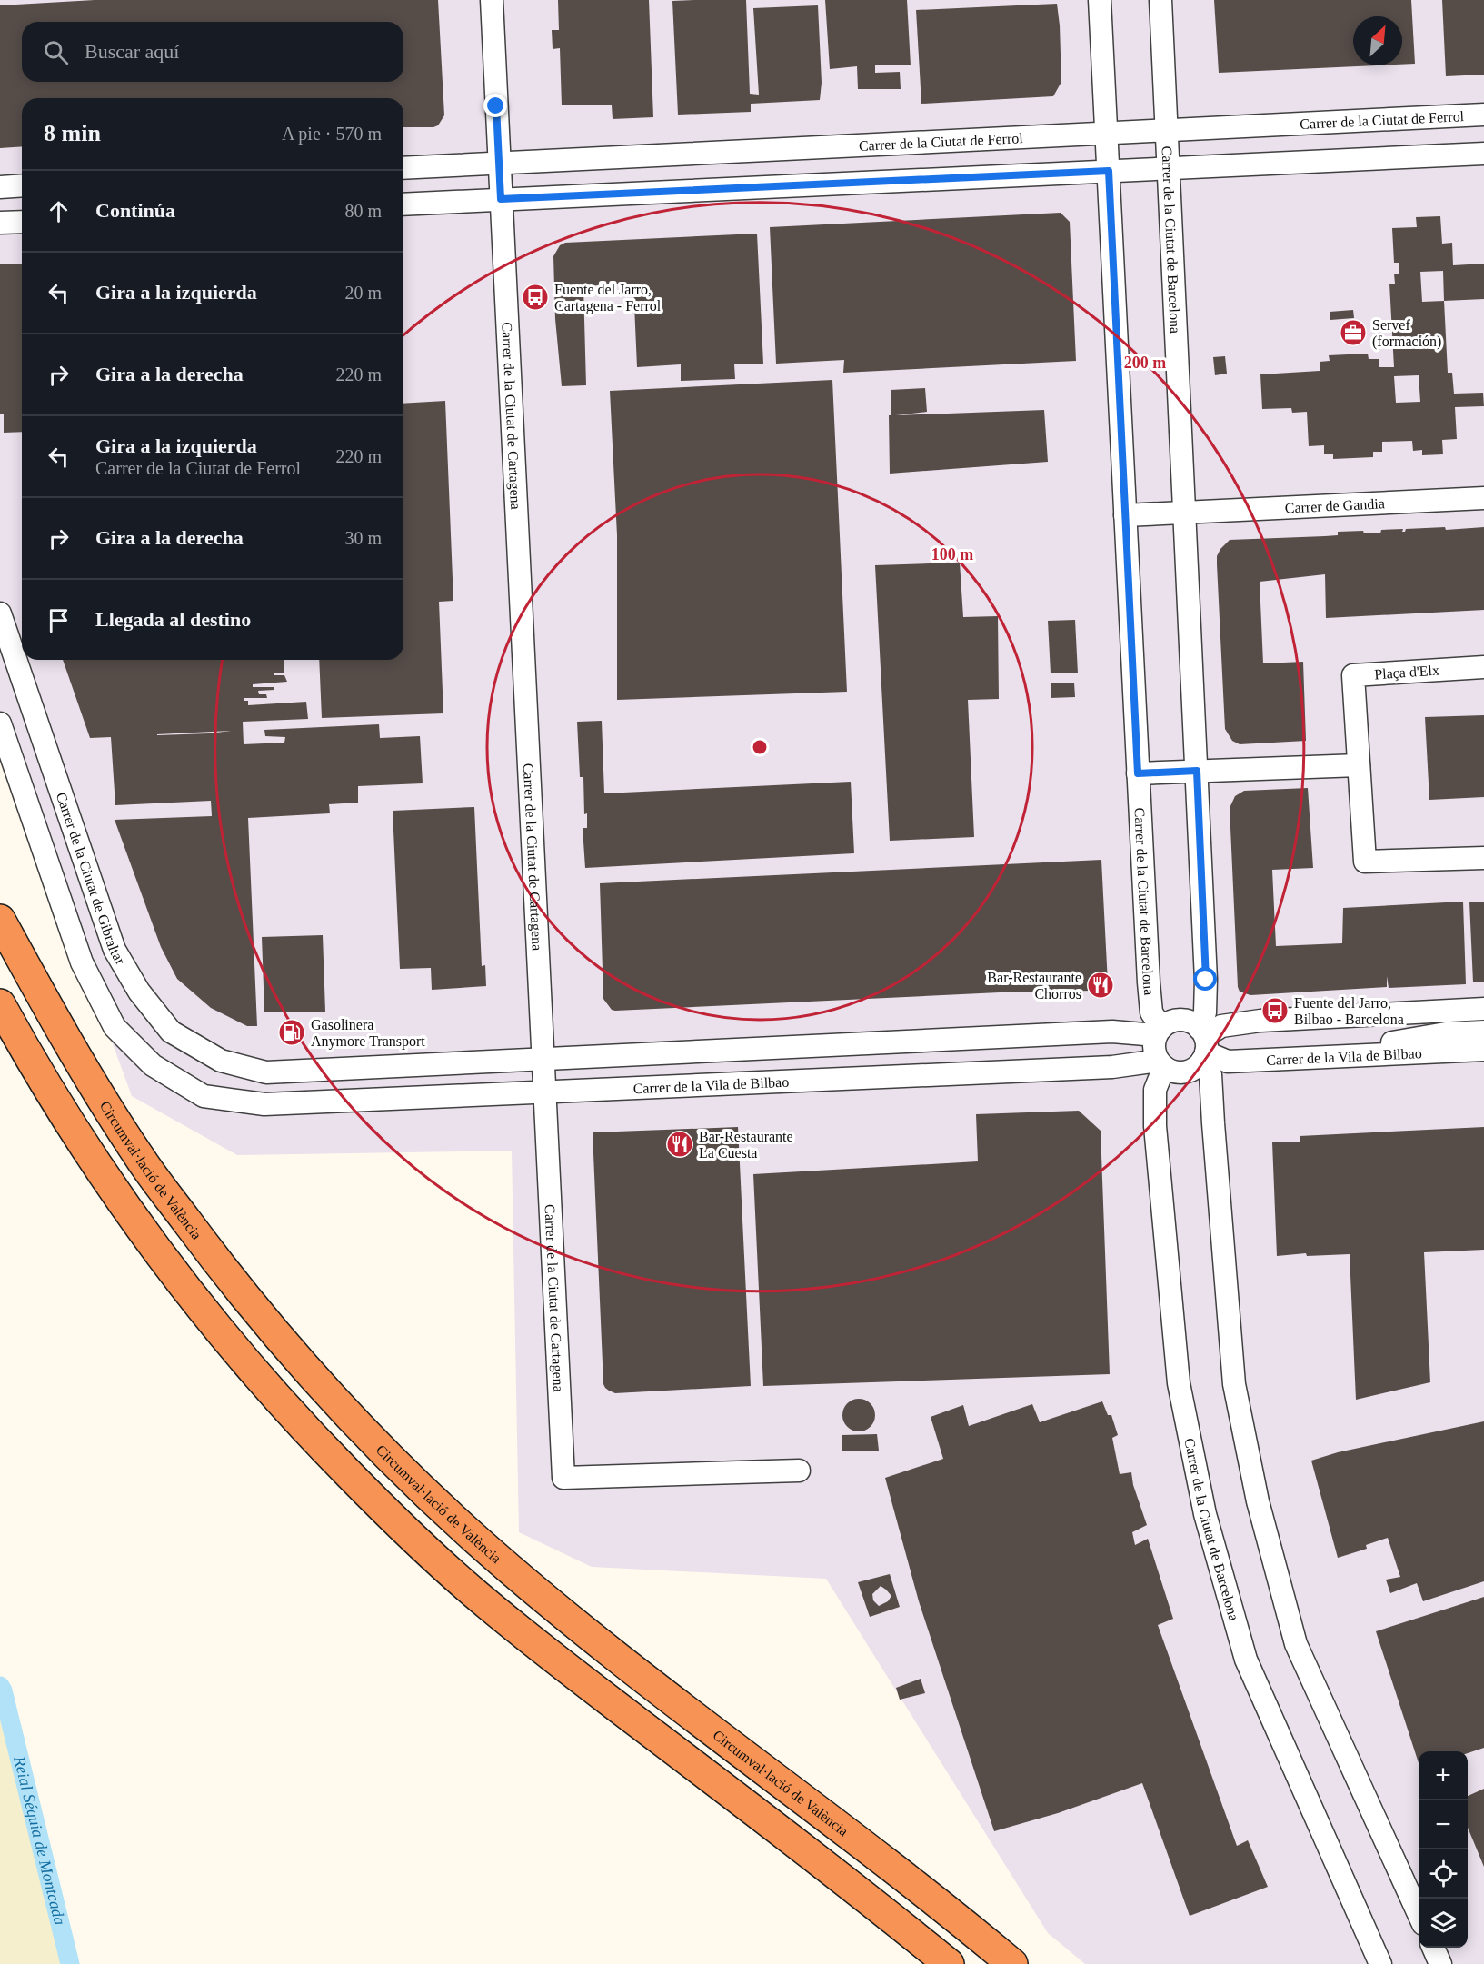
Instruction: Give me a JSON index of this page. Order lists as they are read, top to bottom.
{
  "streets": {
    "highway": ["Circumval·lació de València"],
    "street": [
      "Carrer de la Ciutat de Ferrol",
      "Carrer de la Ciutat de Barcelona",
      "Carrer de la Ciutat de Cartagena",
      "Carrer de Gandia",
      "Plaça d'Elx",
      "Carrer de la Ciutat de Gibraltar",
      "Carrer de la Vila de Bilbao"
    ]
  },
  "crossings": [
    ["Carrer de la Ciutat de Ferrol", "Carrer de la Ciutat de Barcelona"],
    ["Carrer de la Ciutat de Ferrol", "Carrer de la Ciutat de Cartagena"],
    ["Carrer de la Ciutat de Barcelona", "Carrer de Gandia"],
    ["Carrer de la Ciutat de Barcelona", "Carrer de la Vila de Bilbao"],
    ["Carrer de la Ciutat de Cartagena", "Carrer de la Ciutat de Gibraltar"],
    ["Carrer de la Ciutat de Cartagena", "Carrer de la Vila de Bilbao"]
  ],
  "water": ["Reial Séquia de Montcada"],
  "places": {
    "bus stop": ["Fuente del Jarro, Cartagena - Ferrol", "Fuente del Jarro, Bilbao - Barcelona"],
    "office": ["Servef (formación)"],
    "restaurant": ["Bar-Restaurante Chorros", "Bar-Restaurante La Cuesta"],
    "fuel station": ["Gasolinera Anymore Transport"]
  },
  "north": "top right",
  "page": {
    "search": "Buscar aquí",
    "heading": ["8 min", "A pie · 570 m"],
    "list": [
      ["Continúa", "80 m"],
      ["Gira a la izquierda", "20 m"],
      ["Gira a la derecha", "220 m"],
      ["Gira a la izquierda", "Carrer de la Ciutat de Ferrol", "220 m"],
      ["Gira a la derecha", "30 m"],
      "Llegada al destino"
    ],
    "map_buttons": ["+", "−"]
  },
  "rings": ["200 m", "100 m"]
}
